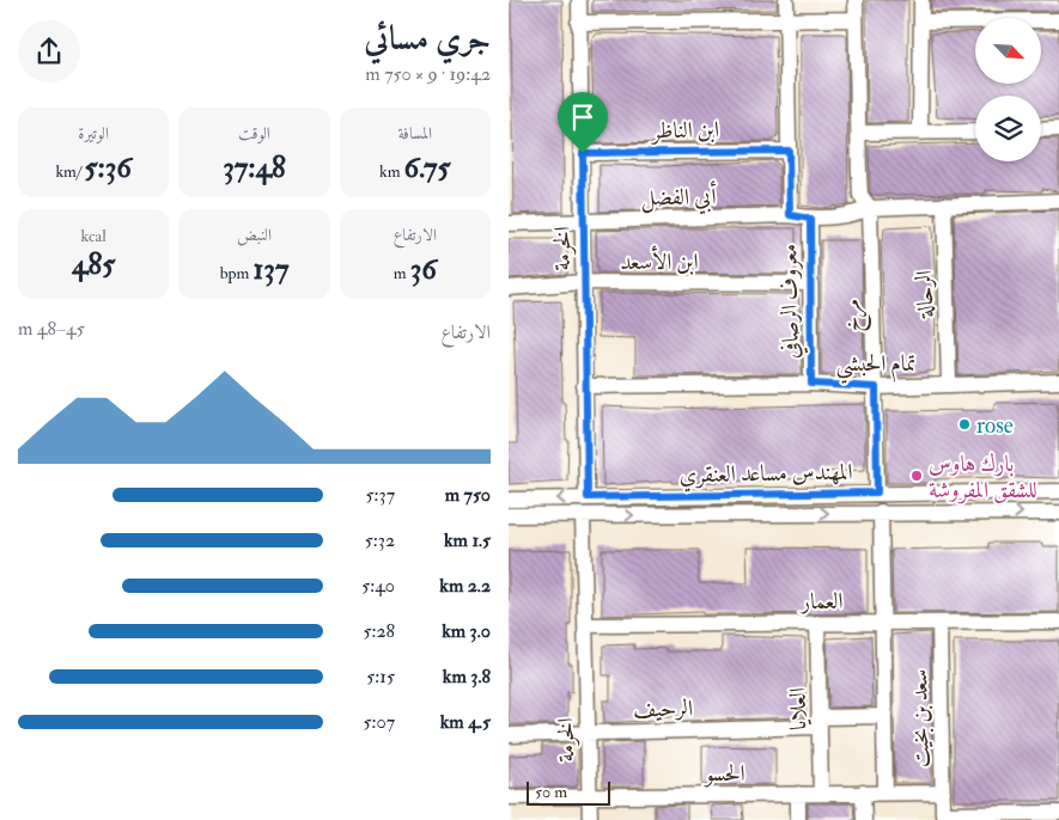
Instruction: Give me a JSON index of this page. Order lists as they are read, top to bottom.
{
  "streets": {
    "street": [
      "ابن الناظر",
      "أبي الفضل",
      "الخرمة",
      "ابن الأسعد",
      "الرحالة",
      "معروف الرصافي",
      "مرخ",
      "تمام الحبشي",
      "المهندس مساعد العنقري",
      "العمار",
      "الرحيف",
      "العلايا",
      "سعد بن بخيت",
      "الحسو"
    ]
  },
  "crossings": [
    ["ابن الناظر", "الخرمة"],
    ["ابن الناظر", "معروف الرصافي"],
    ["أبي الفضل", "الخرمة"],
    ["أبي الفضل", "معروف الرصافي"],
    ["أبي الفضل", "مرخ"],
    ["الخرمة", "ابن الأسعد"],
    ["الخرمة", "تمام الحبشي"],
    ["الخرمة", "المهندس مساعد العنقري"],
    ["الخرمة", "العمار"],
    ["الخرمة", "الرحيف"],
    ["الخرمة", "الحسو"],
    ["ابن الأسعد", "معروف الرصافي"],
    ["الرحالة", "تمام الحبشي"],
    ["معروف الرصافي", "تمام الحبشي"],
    ["مرخ", "تمام الحبشي"],
    ["مرخ", "المهندس مساعد العنقري"],
    ["العمار", "العلايا"],
    ["العمار", "سعد بن بخيت"],
    ["الرحيف", "العلايا"],
    ["العلايا", "الحسو"],
    ["سعد بن بخيت", "الحسو"]
  ],
  "places": ["rose", "بارك هاوس للشقق المفروشة"],
  "scale_bar": "50 m",
  "north": "bottom right",
  "page": {
    "heading": ["جري مسائي", "19:42 · 9 × 750 m"],
    "stats": [
      ["المسافة", "6.75 km"],
      ["الوقت", "37:48"],
      ["الوتيرة", "5:36 /km"],
      ["الارتفاع", "36 m"],
      ["النبض", "137 bpm"],
      ["kcal", "485"]
    ],
    "chart": ["الارتفاع", "45–48 m"],
    "list": [
      {
        "name": "750 m",
        "note": "5:37"
      },
      {
        "name": "1.5 km",
        "note": "5:32"
      },
      {
        "name": "2.2 km",
        "note": "5:40"
      },
      {
        "name": "3.0 km",
        "note": "5:28"
      },
      {
        "name": "3.8 km",
        "note": "5:15"
      },
      {
        "name": "4.5 km",
        "note": "5:07"
      }
    ],
    "scale": "50 m"
  }
}
